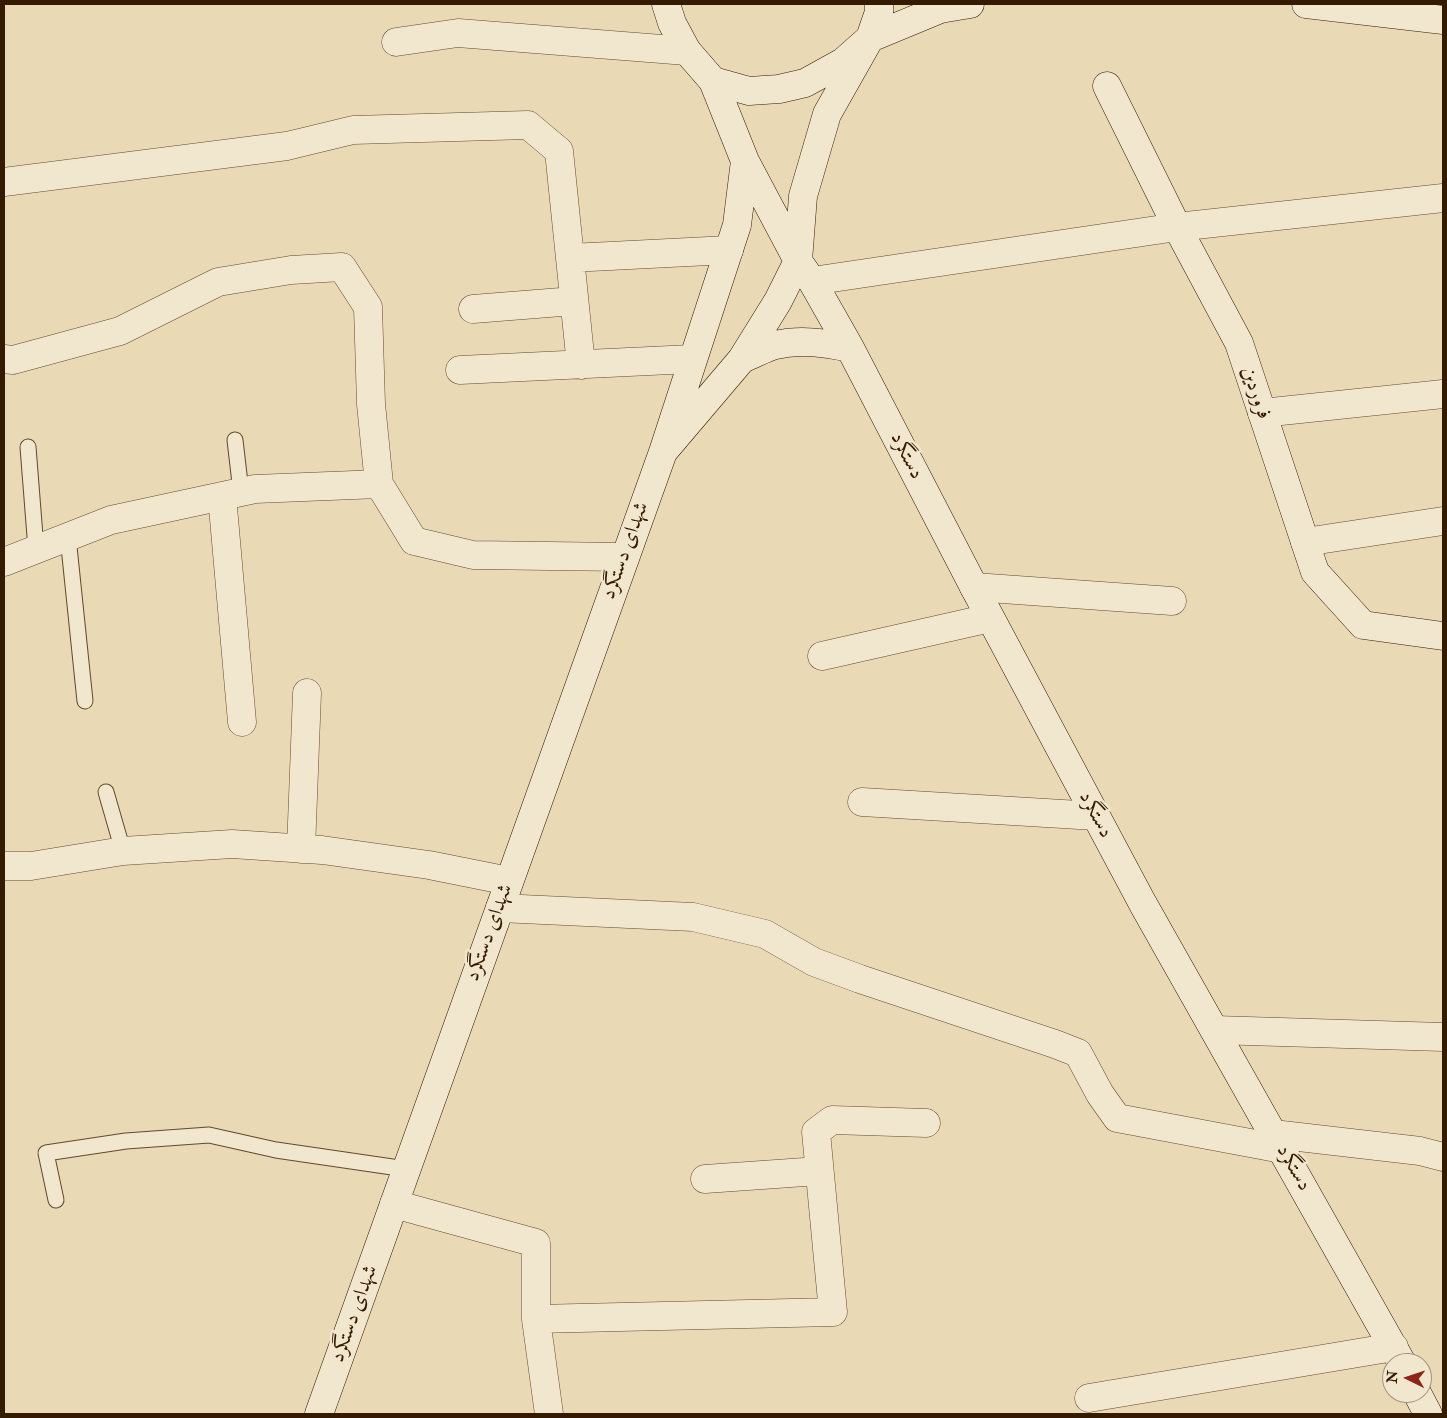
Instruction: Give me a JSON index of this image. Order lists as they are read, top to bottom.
{
  "streets": {
    "street": ["فروردین", "دستگرد", "شهدای دستگرد"]
  },
  "crossings": [
    ["دستگرد", "شهدای دستگرد"]
  ],
  "north": "left"
}
